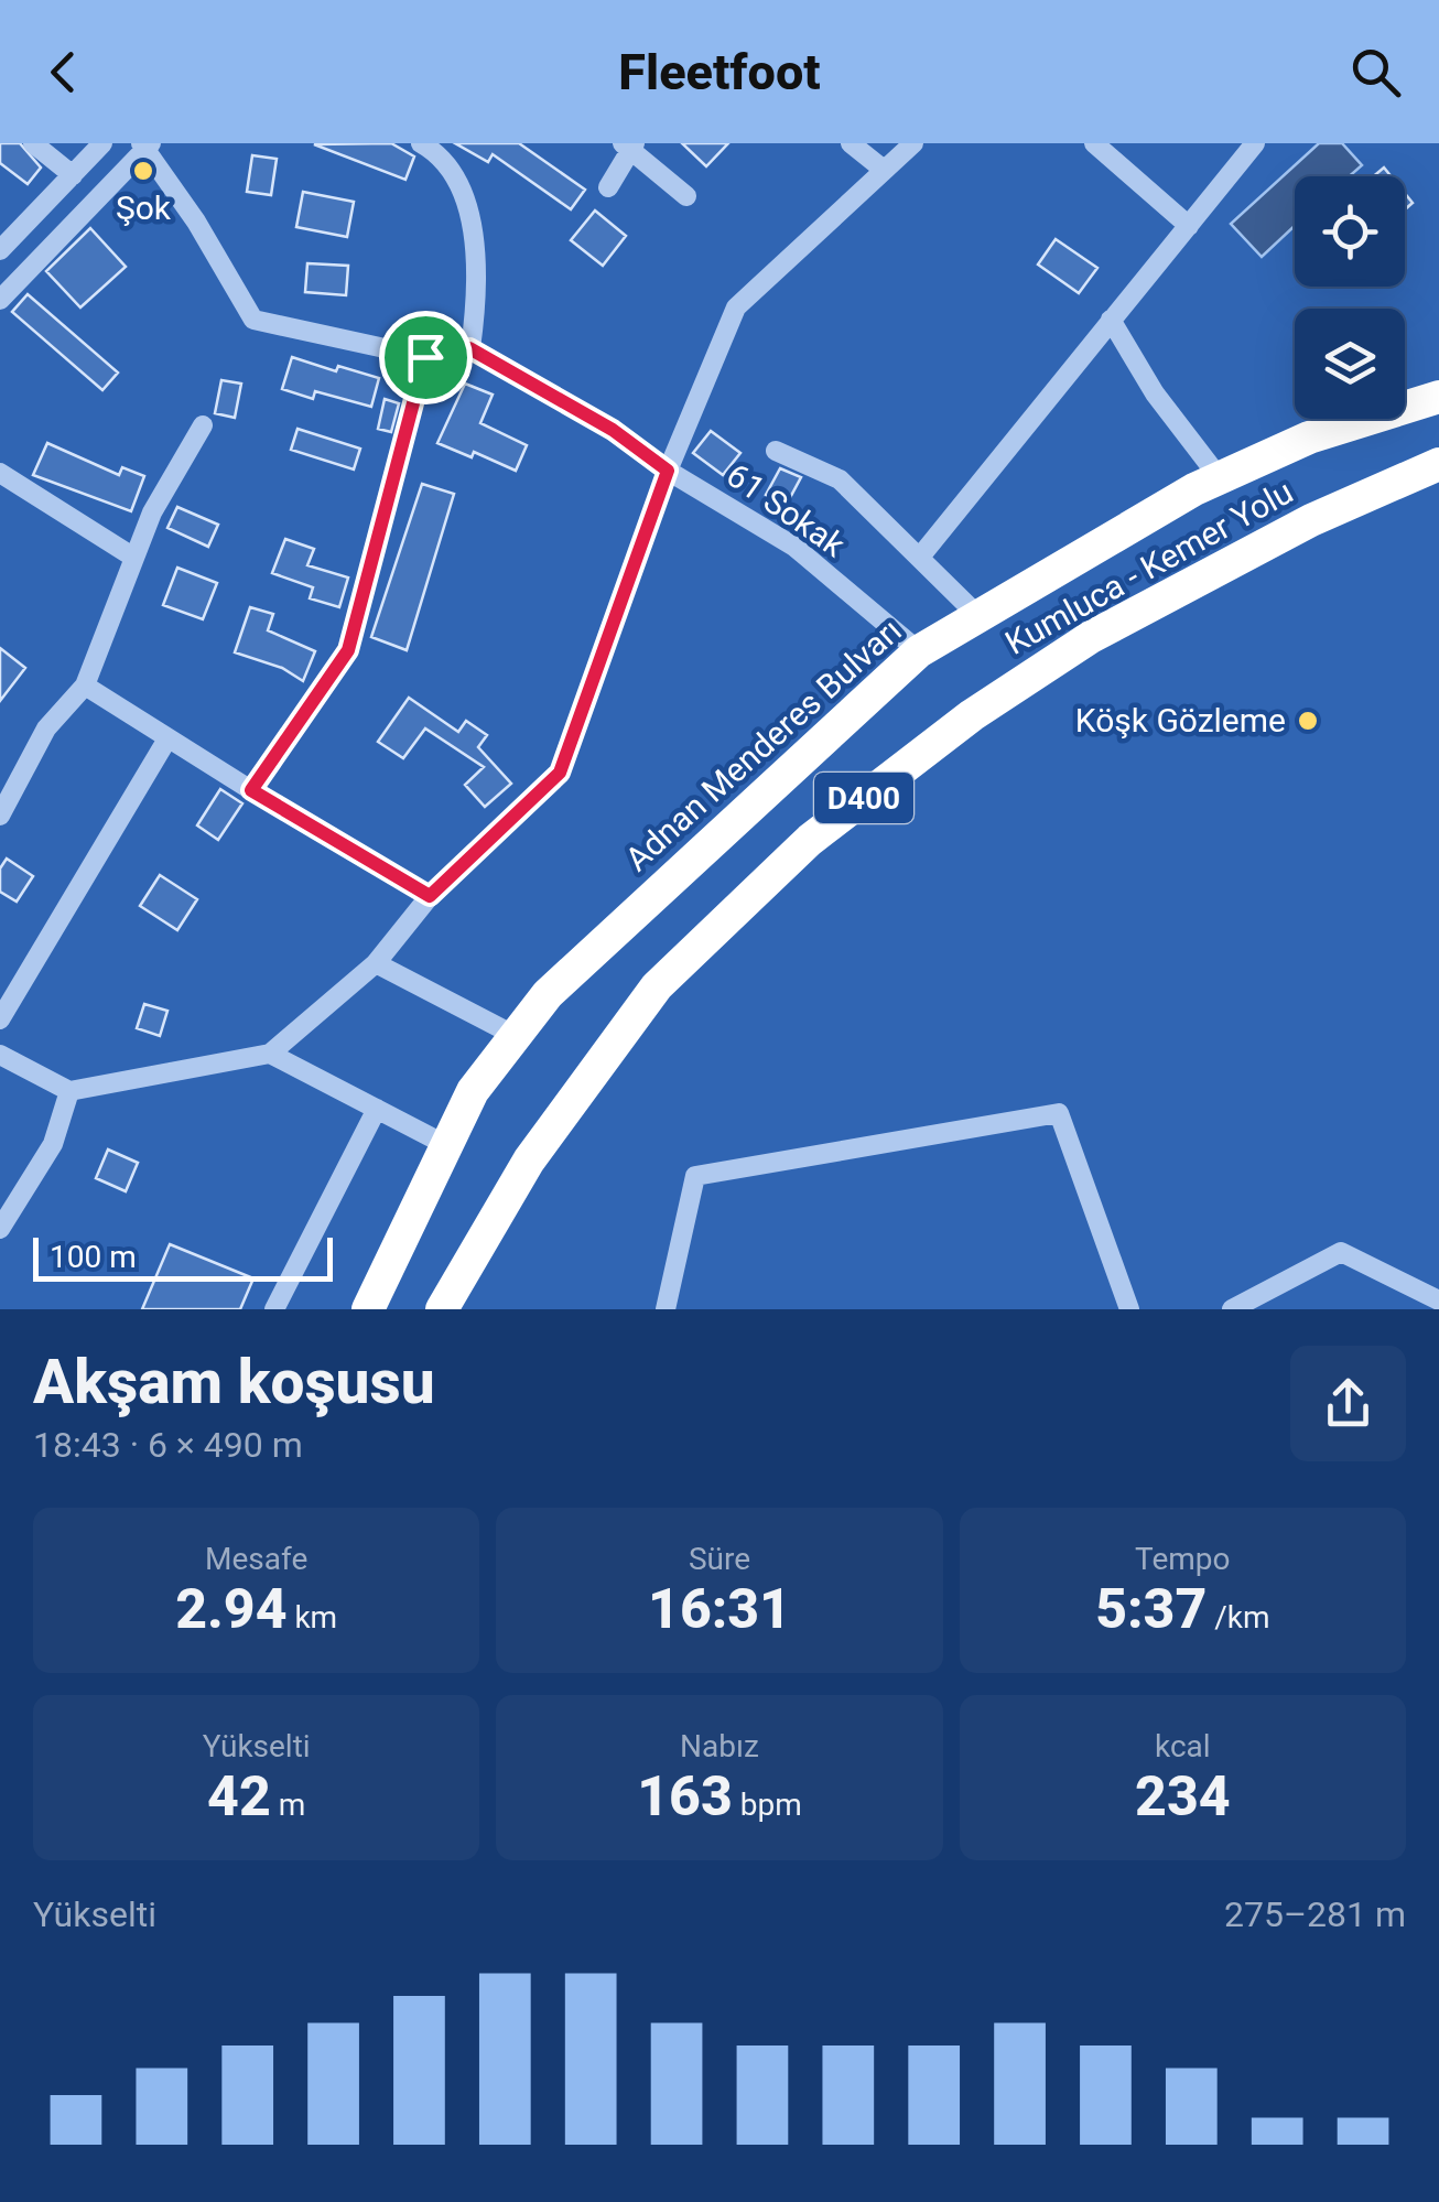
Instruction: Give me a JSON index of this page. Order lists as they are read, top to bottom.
{
  "streets": {
    "highway": ["Kumluca - Kemer Yolu", "Adnan Menderes Bulvarı", "D400"],
    "street": ["61 Sokak"]
  },
  "crossings": [
    ["61 Sokak", "Adnan Menderes Bulvarı"]
  ],
  "places": ["Şok", "Köşk Gözleme"],
  "scale_bar": "100 m",
  "page": {
    "header": "Fleetfoot",
    "scale": "100 m",
    "heading": ["Akşam koşusu", "18:43 · 6 × 490 m"],
    "stats": [
      ["Mesafe", "2.94 km"],
      ["Süre", "16:31"],
      ["Tempo", "5:37 /km"],
      ["Yükselti", "42 m"],
      ["Nabız", "163 bpm"],
      ["kcal", "234"]
    ],
    "chart": ["Yükselti", "275–281 m"]
  }
}
